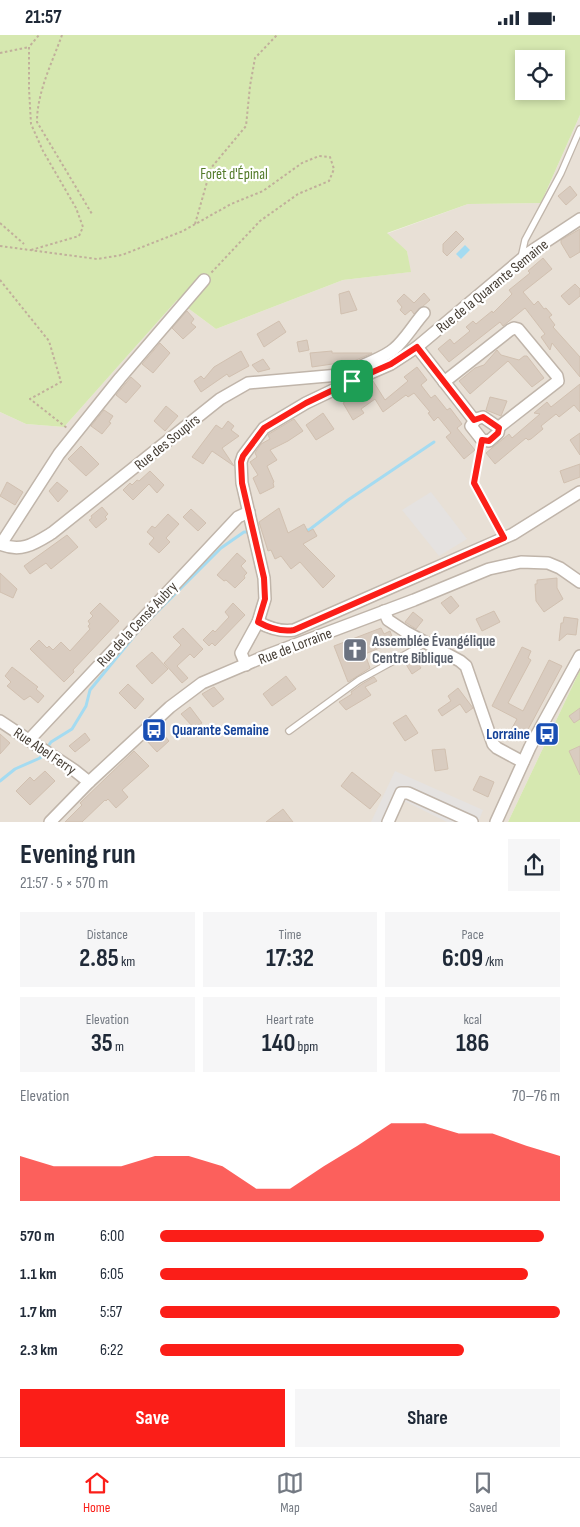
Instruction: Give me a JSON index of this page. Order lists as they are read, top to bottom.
{
  "streets": {
    "street": [
      "Rue de la Quarante Semaine",
      "Rue des Soupirs",
      "Rue de la Censé Aubry",
      "Rue de Lorraine",
      "Rue Abel Ferry"
    ]
  },
  "crossings": [
    ["Rue de la Quarante Semaine", "Rue des Soupirs"],
    ["Rue de la Censé Aubry", "Rue Abel Ferry"],
    ["Rue de Lorraine", "Rue Abel Ferry"]
  ],
  "parks": ["Forêt d'Épinal"],
  "places": {
    "church": ["Assemblée Évangélique Centre Biblique"],
    "bus stop": ["Quarante Semaine", "Lorraine"]
  },
  "page": {
    "status": "21:57",
    "heading": ["Evening run", "21:57 · 5 × 570 m"],
    "stats": [
      ["Distance", "2.85 km"],
      ["Time", "17:32"],
      ["Pace", "6:09 /km"],
      ["Elevation", "35 m"],
      ["Heart rate", "140 bpm"],
      ["kcal", "186"]
    ],
    "chart": ["Elevation", "70–76 m"],
    "list": [
      {
        "name": "570 m",
        "note": "6:00"
      },
      {
        "name": "1.1 km",
        "note": "6:05"
      },
      {
        "name": "1.7 km",
        "note": "5:57"
      },
      {
        "name": "2.3 km",
        "note": "6:22"
      }
    ],
    "buttons": ["Save", "Share"],
    "tabs": ["Home", "Map", "Saved"]
  }
}
